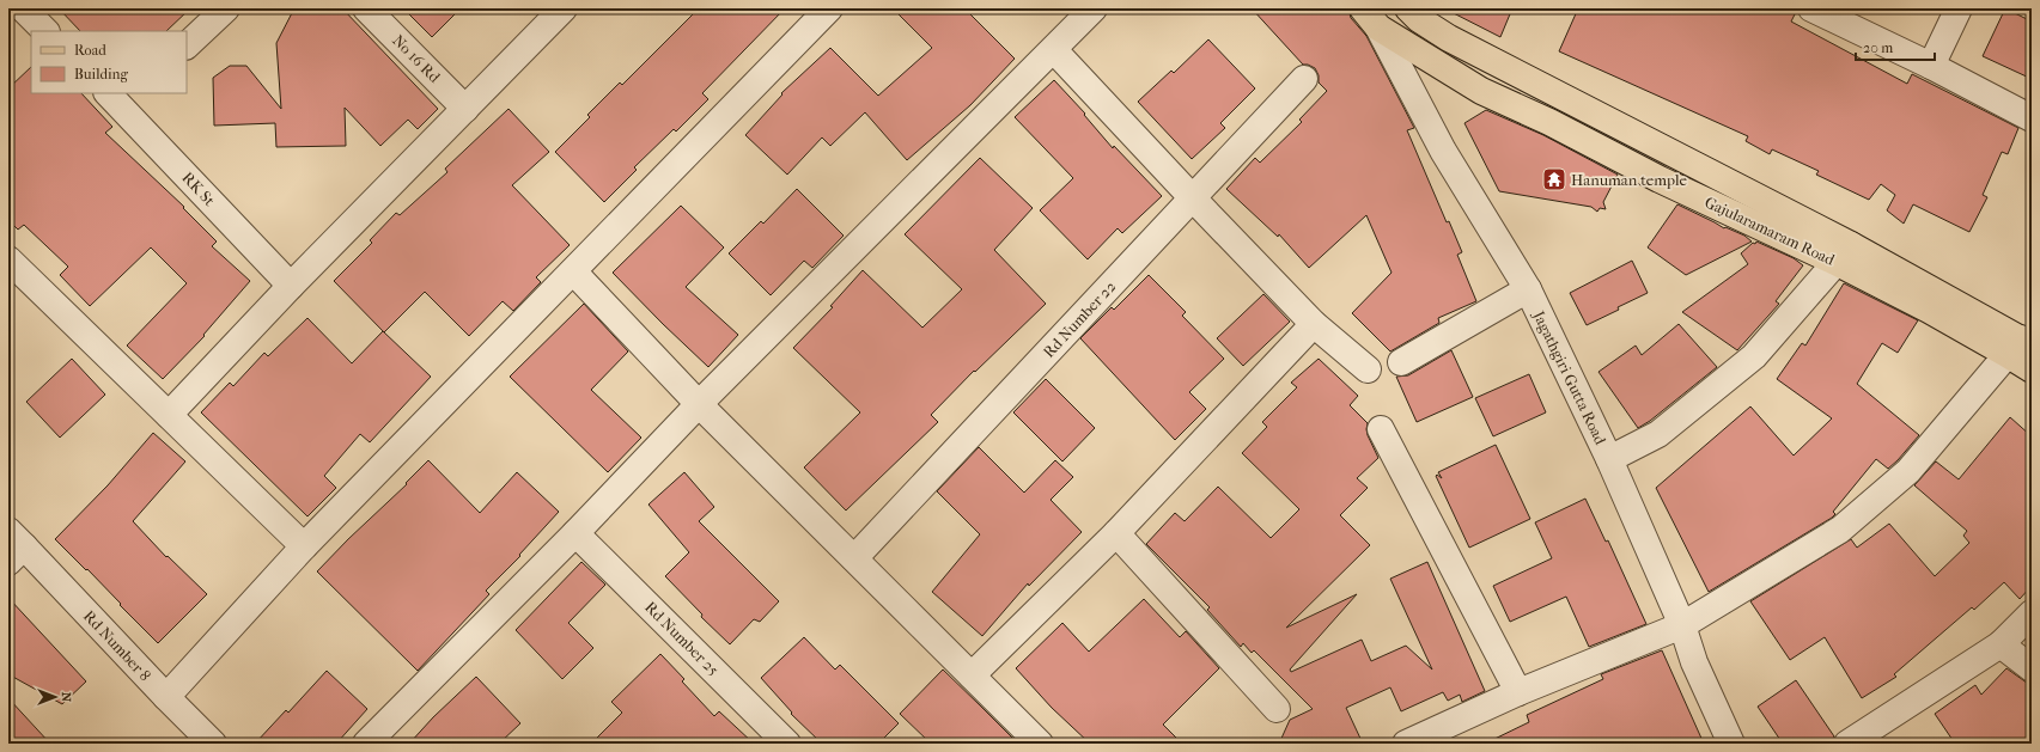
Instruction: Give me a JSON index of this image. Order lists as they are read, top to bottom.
{
  "streets": {
    "main road": ["Gajularamaram Road"],
    "street": [
      "No 16 Rd",
      "RK St",
      "Rd Number 22",
      "Jagathgiri Gutta Road",
      "Rd Number 25",
      "Rd Number 8"
    ]
  },
  "crossings": [
    ["Gajularamaram Road", "Jagathgiri Gutta Road"]
  ],
  "places": {
    "temple": ["Hanuman temple"]
  },
  "legend": ["Road", "Building"],
  "scale_bar": "20 m",
  "north": "right"
}
